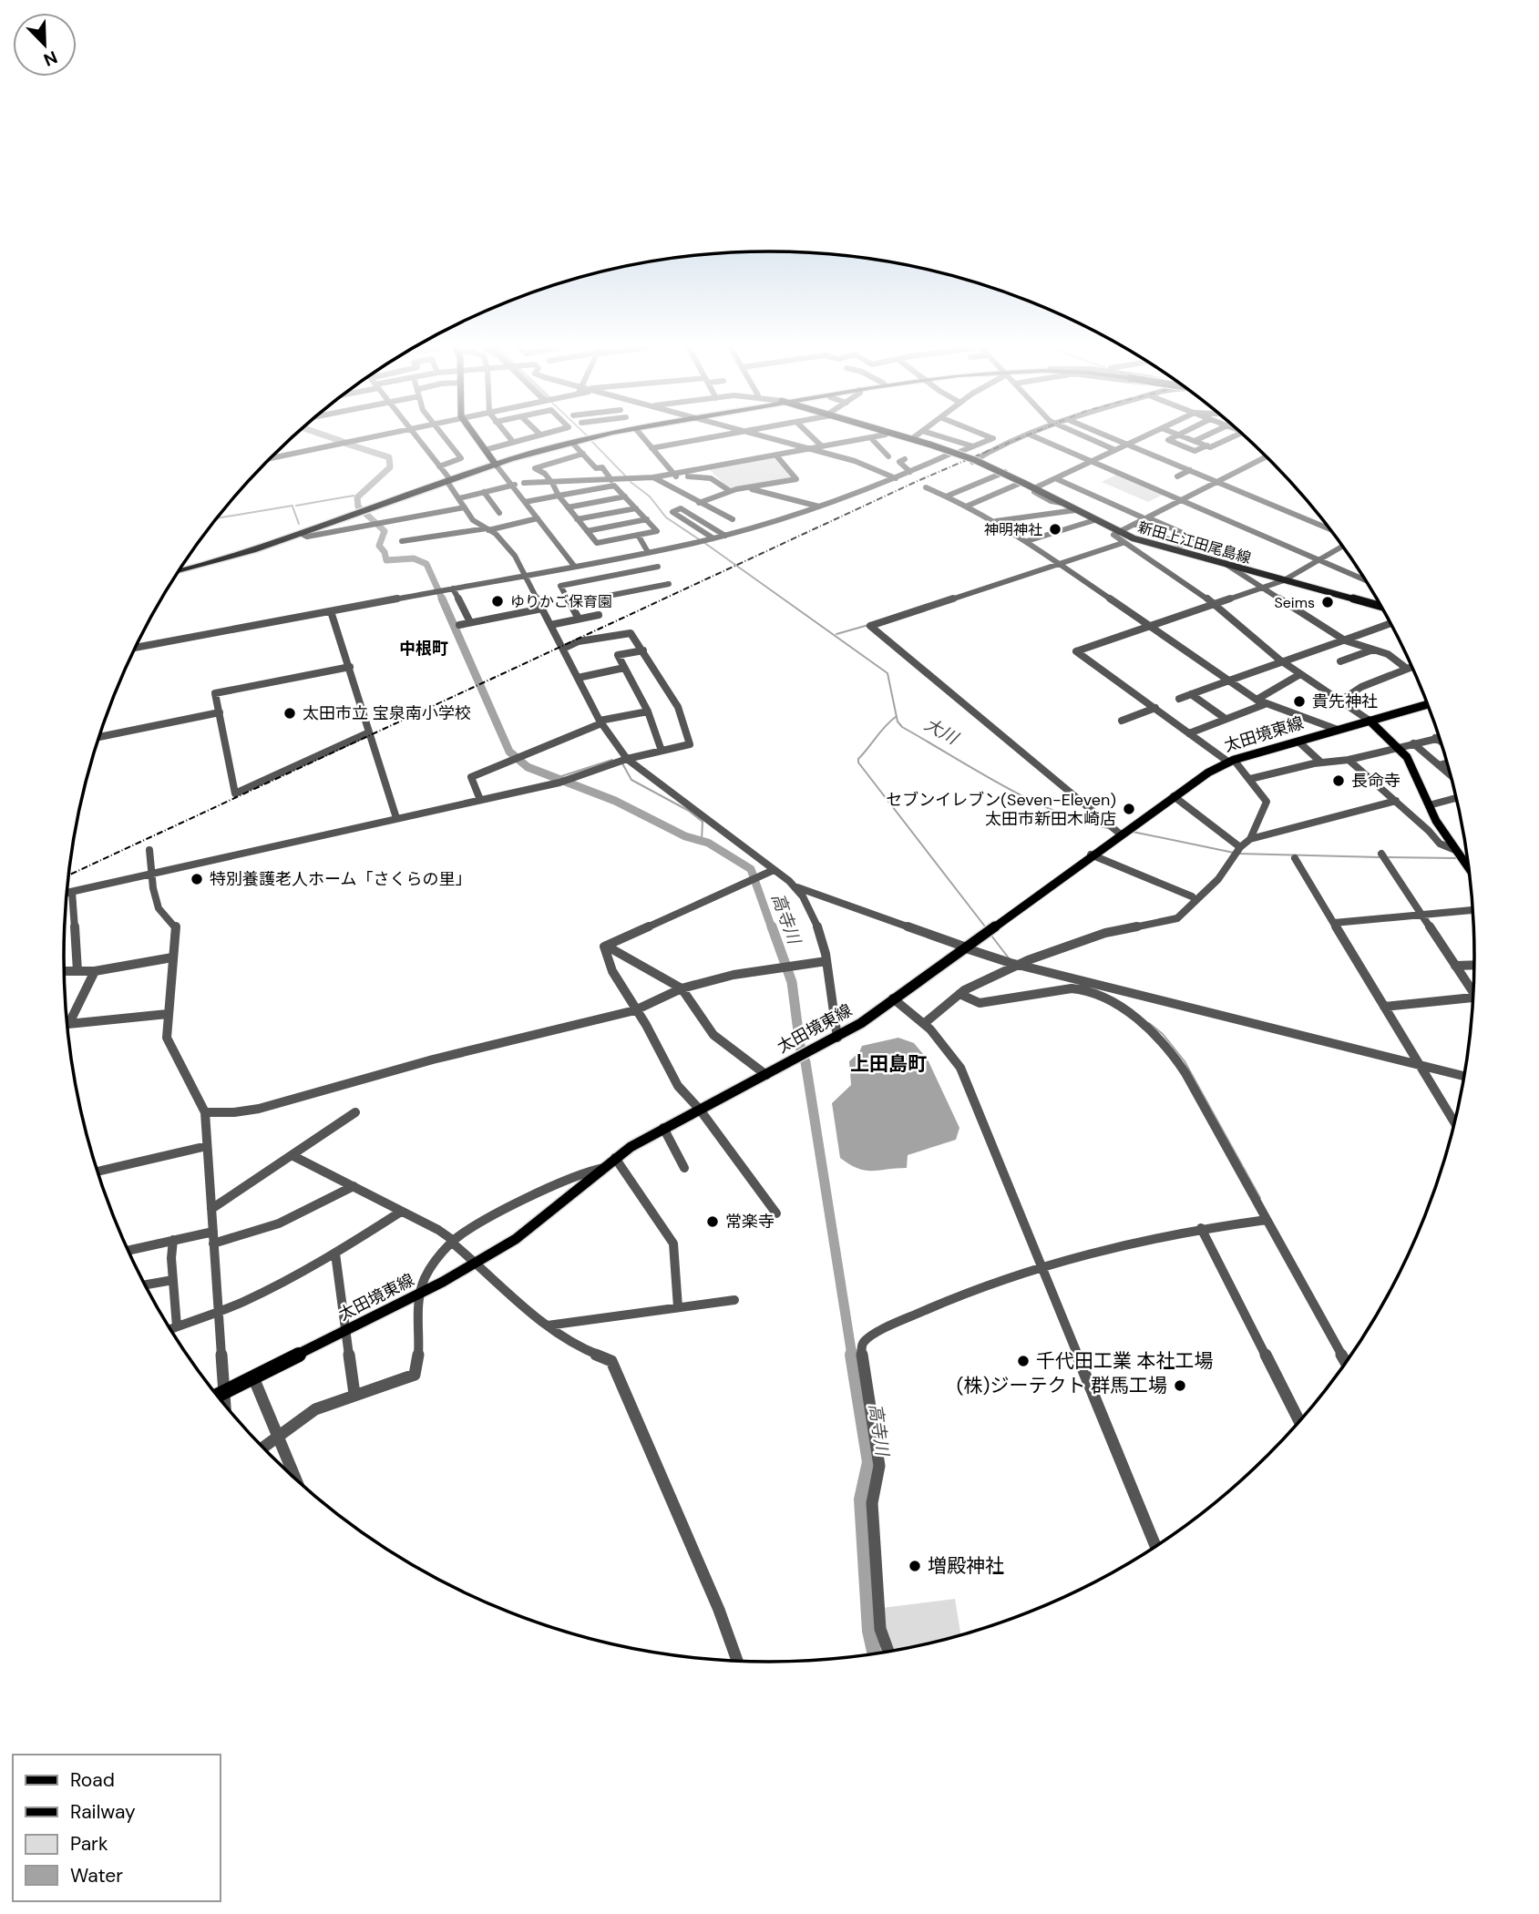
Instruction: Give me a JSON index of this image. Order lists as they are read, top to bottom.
{
  "streets": {
    "main road": ["新田上江田尾島線", "太田境東線"]
  },
  "districts": ["中根町", "上田島町"],
  "water": ["大川", "高寺川"],
  "places": [
    "神明神社",
    "ゆりかご保育園",
    "Seims",
    "貴先神社",
    "太田市立 宝泉南小学校",
    "長命寺",
    "セブンイレブン(Seven-Eleven) 太田市新田木崎店",
    "特別養護老人ホーム「さくらの里」",
    "常楽寺",
    "千代田工業 本社工場",
    "(株)ジーテクト 群馬工場",
    "増殿神社"
  ],
  "legend": [
    "Road",
    "Railway",
    "Park",
    "Water"
  ],
  "north": "bottom right"
}
